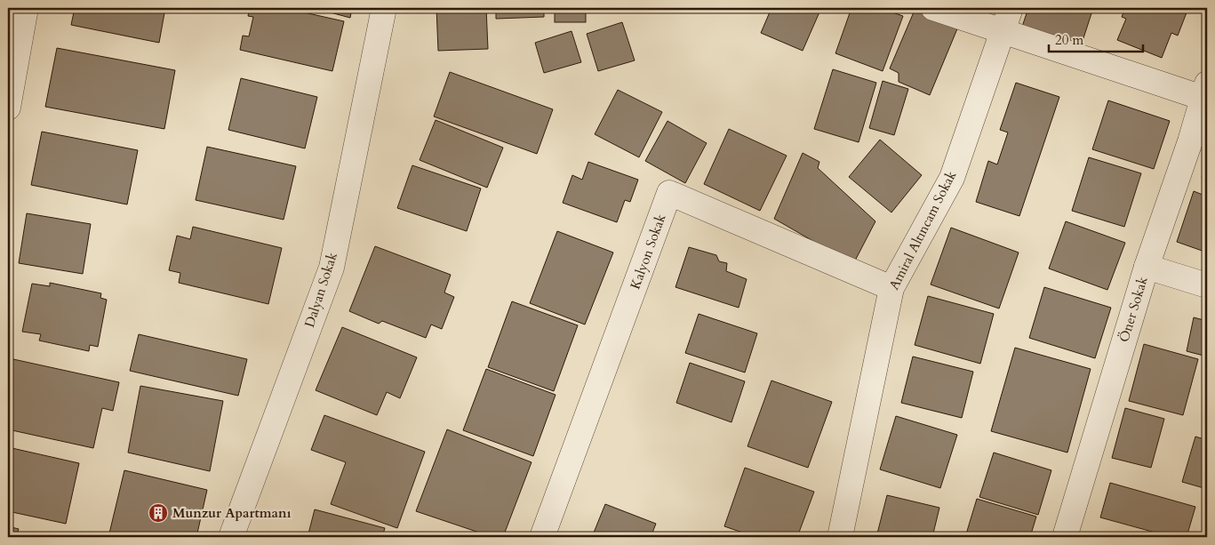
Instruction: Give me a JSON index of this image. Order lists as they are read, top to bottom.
{
  "streets": {
    "street": [
      "Amiral Altıncam Sokak",
      "Kalyon Sokak",
      "Dalyan Sokak",
      "Öner Sokak"
    ]
  },
  "crossings": [
    ["Amiral Altıncam Sokak", "Kalyon Sokak"]
  ],
  "places": {
    "building": ["Munzur Apartmanı"]
  },
  "scale_bar": "20 m"
}
